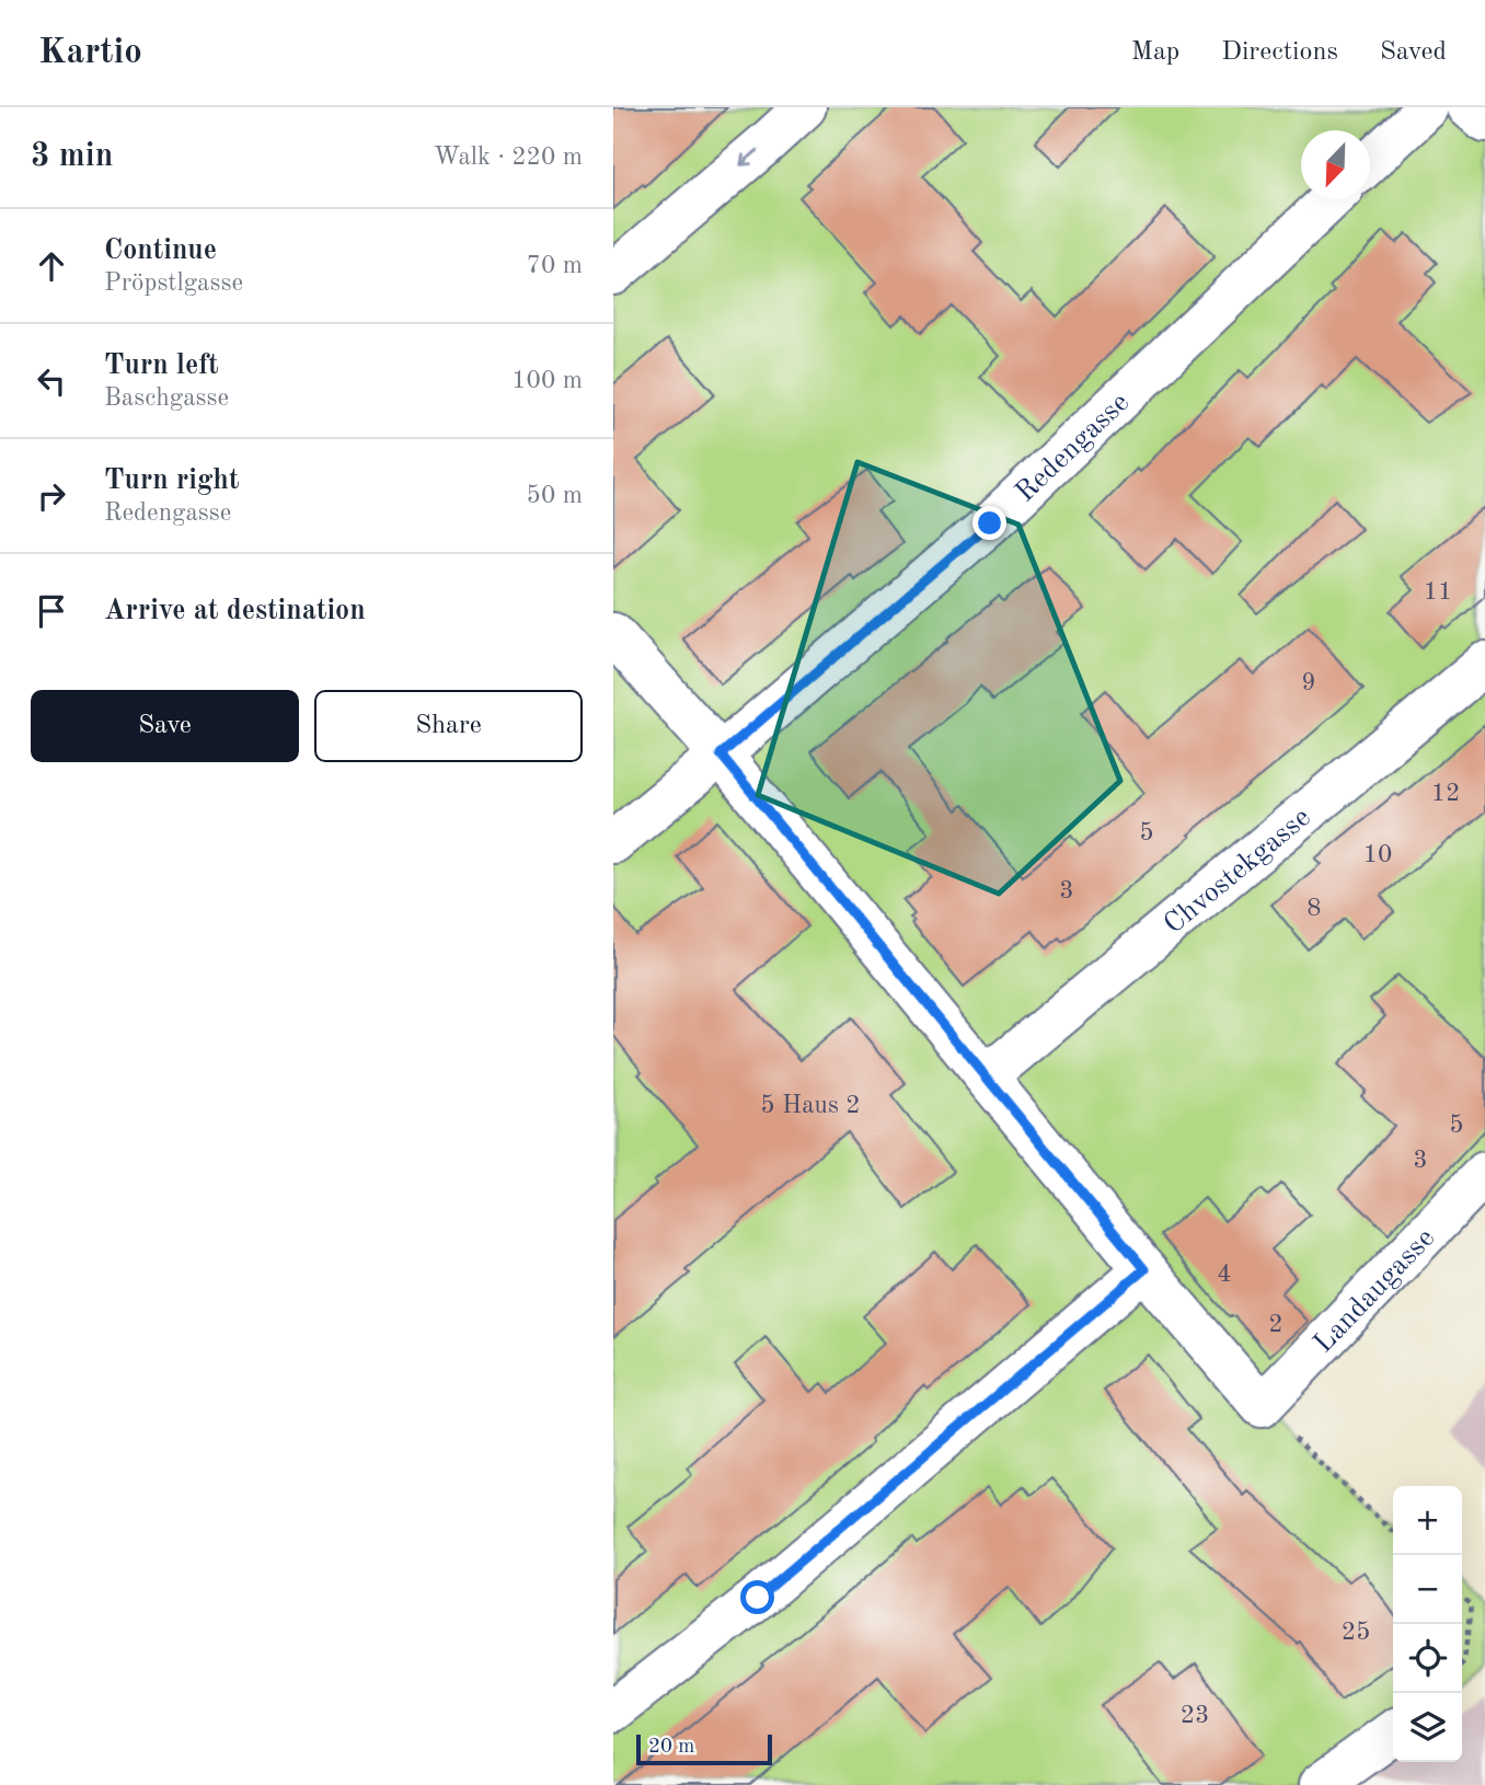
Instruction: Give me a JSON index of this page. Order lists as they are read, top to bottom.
{
  "streets": {
    "street": ["Redengasse", "Chvostekgasse", "Landaugasse"]
  },
  "house_numbers": [
    "11",
    "9",
    "12",
    "5",
    "10",
    "3",
    "8",
    "5 Haus 2",
    "5",
    "3",
    "4",
    "2",
    "25",
    "23"
  ],
  "scale_bar": "20 m",
  "north": "bottom left",
  "page": {
    "header": "Kartio",
    "nav": ["Map", "Directions", "Saved"],
    "heading": ["3 min", "Walk · 220 m"],
    "list": [
      ["Continue", "Pröpstlgasse", "70 m"],
      ["Turn left", "Baschgasse", "100 m"],
      ["Turn right", "Redengasse", "50 m"],
      "Arrive at destination"
    ],
    "buttons": ["Save", "Share"],
    "map_buttons": ["+", "−"],
    "scale": "20 m"
  }
}
